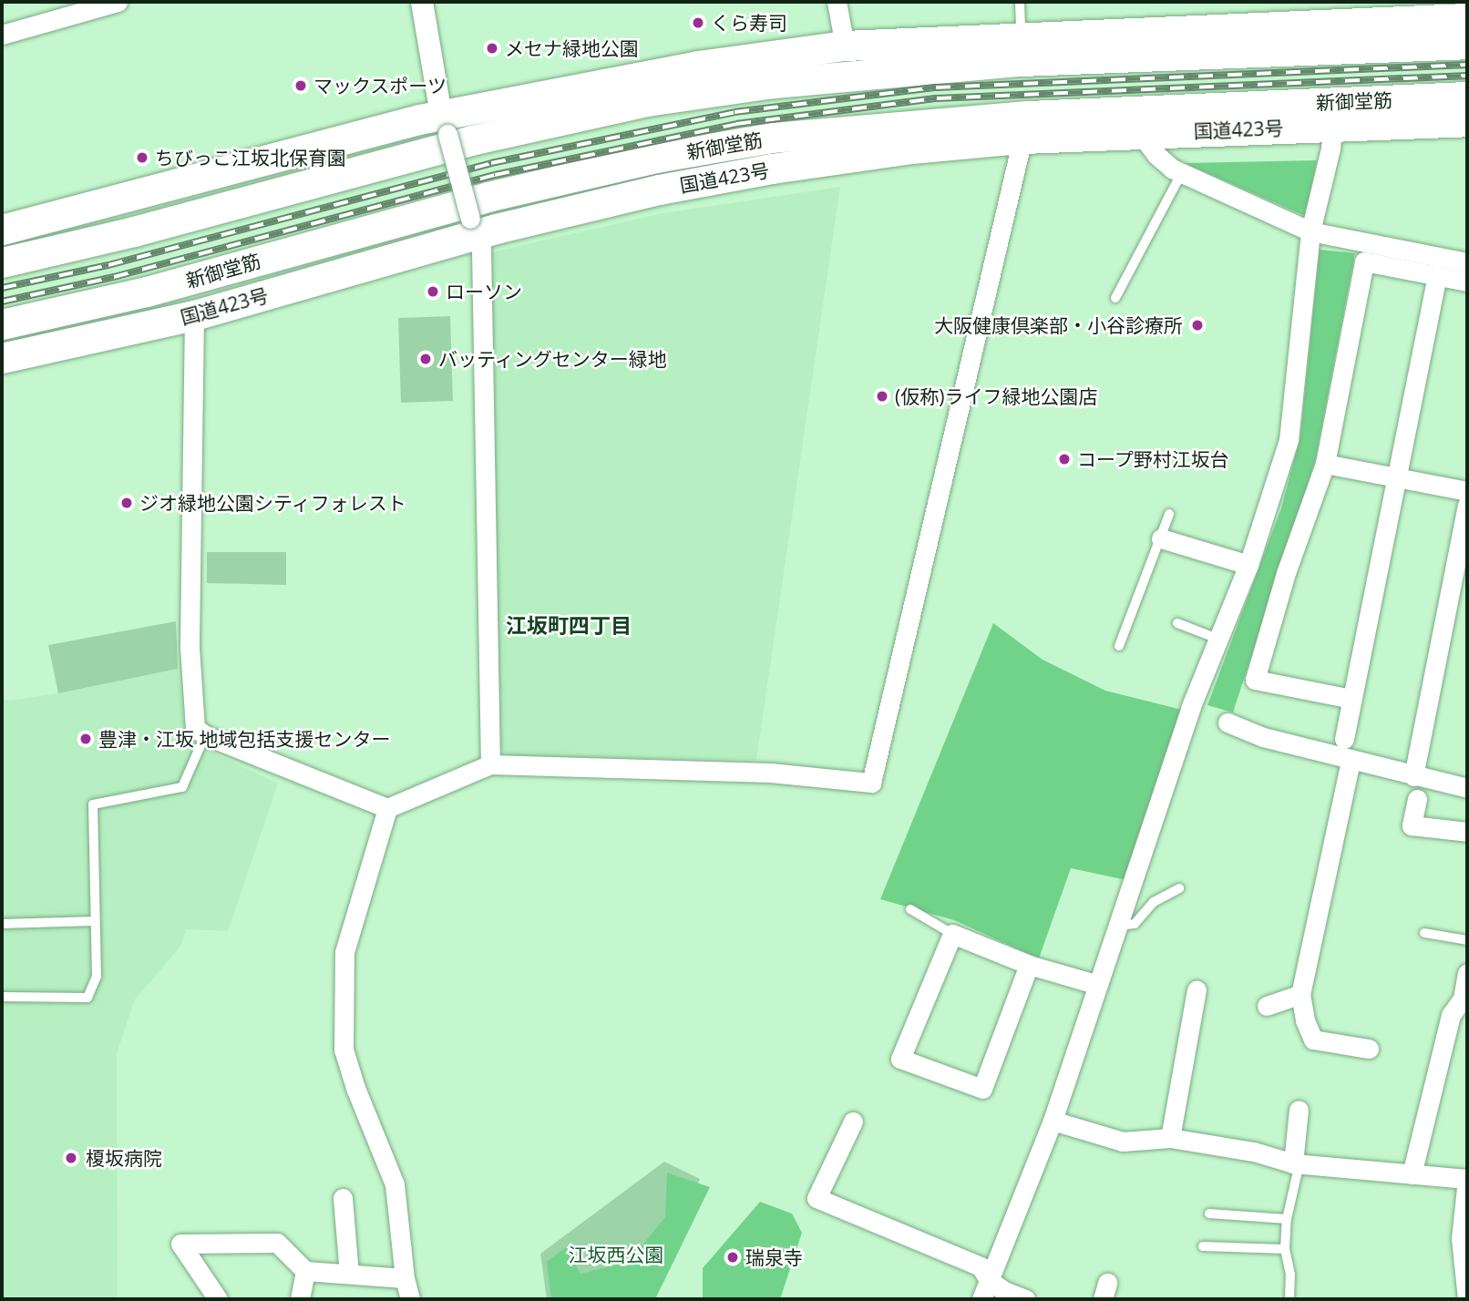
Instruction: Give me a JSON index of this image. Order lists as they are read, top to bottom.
{
  "streets": {
    "highway": ["新御堂筋", "国道423号"]
  },
  "districts": ["江坂町四丁目"],
  "parks": ["江坂西公園"],
  "places": [
    "くら寿司",
    "メセナ緑地公園",
    "マックスポーツ",
    "ちびっこ江坂北保育園",
    "ローソン",
    "大阪健康倶楽部・小谷診療所",
    "バッティングセンター緑地",
    "(仮称)ライフ緑地公園店",
    "コープ野村江坂台",
    "ジオ緑地公園シティフォレスト",
    "豊津・江坂 地域包括支援センター",
    "榎坂病院",
    "瑞泉寺"
  ]
}
